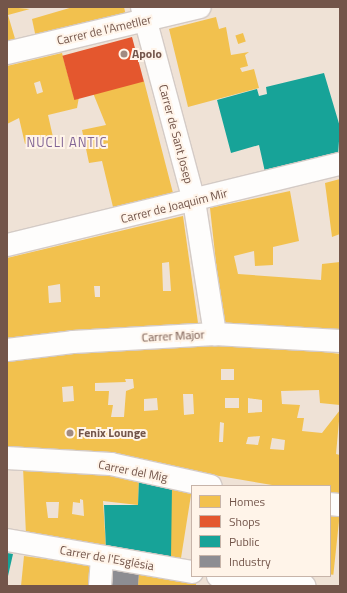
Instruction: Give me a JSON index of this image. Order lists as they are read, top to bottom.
{
  "streets": {
    "street": [
      "Carrer de l'Ametller",
      "Carrer de Sant Josep",
      "Carrer de Joaquim Mir",
      "Carrer Major",
      "Carrer del Mig",
      "Carrer de l'Església"
    ]
  },
  "crossings": [
    ["Carrer de l'Ametller", "Carrer de Sant Josep"],
    ["Carrer de Sant Josep", "Carrer de Joaquim Mir"],
    ["Carrer de Sant Josep", "Carrer Major"]
  ],
  "districts": ["NUCLI ANTIC"],
  "places": ["Apolo", "Fenix Lounge"],
  "legend": [
    "Homes",
    "Shops",
    "Public",
    "Industry"
  ]
}
